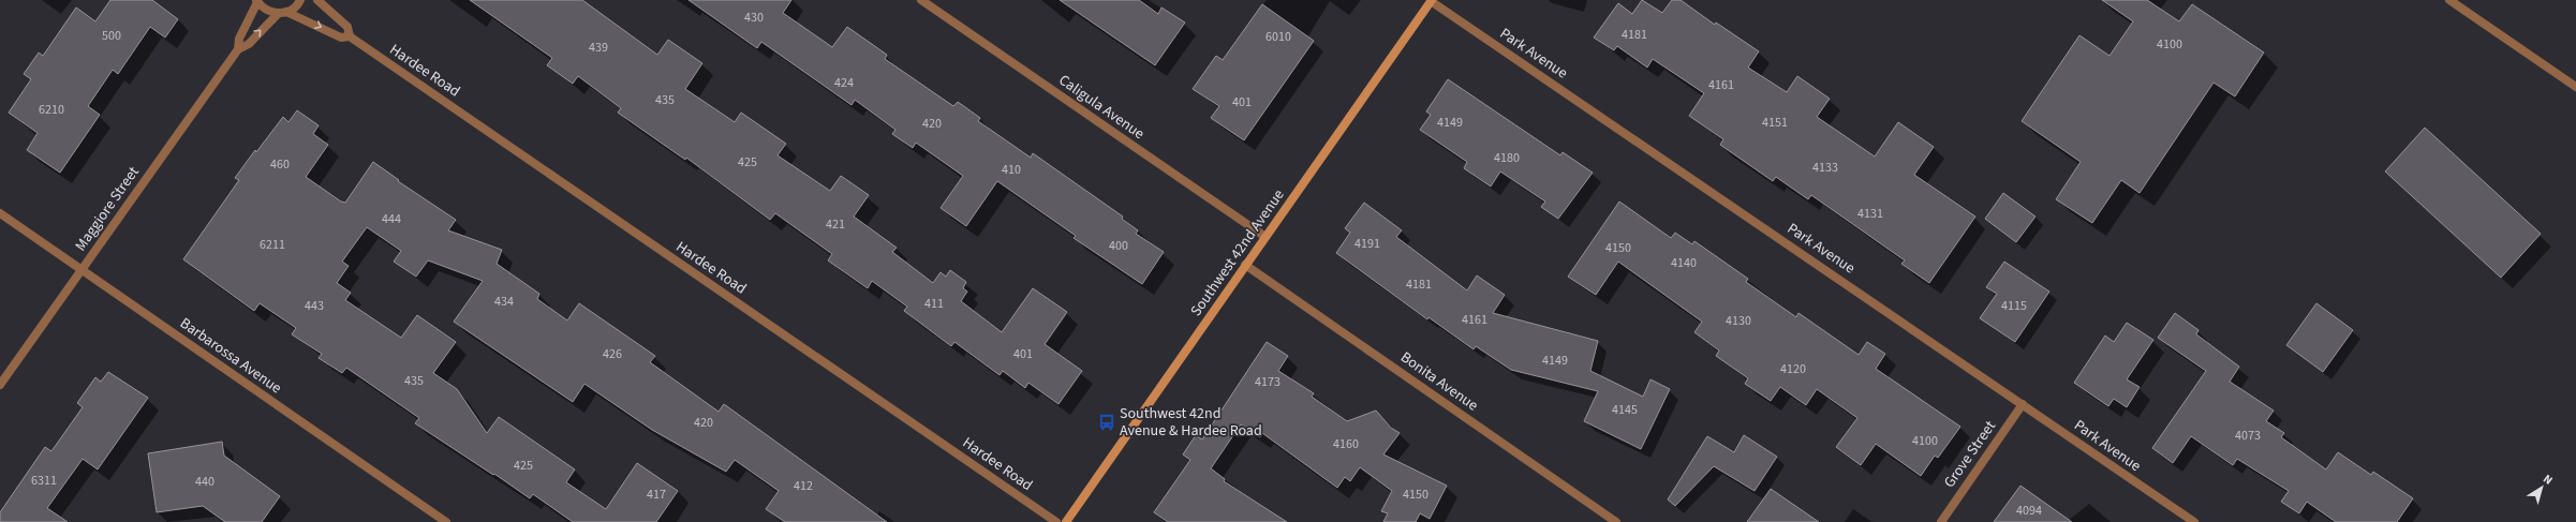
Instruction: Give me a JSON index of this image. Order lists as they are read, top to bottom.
{
  "streets": {
    "main road": ["Southwest 42nd Avenue"],
    "street": [
      "Park Avenue",
      "Hardee Road",
      "Caligula Avenue",
      "Maggiore Street",
      "Barbarossa Avenue",
      "Bonita Avenue",
      "Grove Street"
    ]
  },
  "crossings": [
    ["Park Avenue", "Southwest 42nd Avenue"],
    ["Park Avenue", "Grove Street"],
    ["Hardee Road", "Maggiore Street"],
    ["Caligula Avenue", "Southwest 42nd Avenue"],
    ["Maggiore Street", "Barbarossa Avenue"],
    ["Southwest 42nd Avenue", "Bonita Avenue"]
  ],
  "places": {
    "bus stop": ["Southwest 42nd Avenue & Hardee Road"]
  },
  "house_numbers": [
    "430",
    "4181",
    "500",
    "6010",
    "4100",
    "439",
    "424",
    "4161",
    "435",
    "401",
    "6210",
    "4149",
    "4151",
    "420",
    "4180",
    "425",
    "460",
    "4133",
    "410",
    "4131",
    "444",
    "421",
    "4191",
    "6211",
    "400",
    "4150",
    "4140",
    "4181",
    "434",
    "411",
    "443",
    "4115",
    "4161",
    "4130",
    "426",
    "401",
    "4149",
    "4120",
    "435",
    "4173",
    "4145",
    "420",
    "4073",
    "4100",
    "4160",
    "425",
    "6311",
    "440",
    "412",
    "417",
    "4150",
    "4094"
  ],
  "north": "top right"
}
